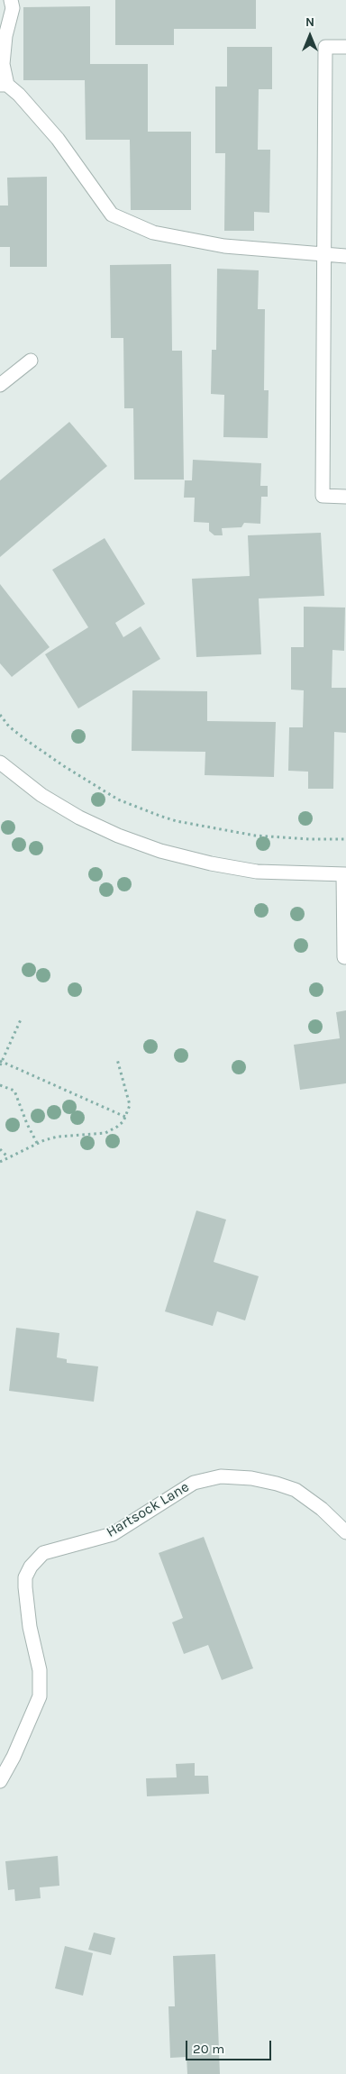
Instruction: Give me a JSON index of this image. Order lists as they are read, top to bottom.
{
  "streets": {
    "street": ["Hartsock Lane"]
  },
  "scale_bar": "20 m",
  "north": "top"
}
